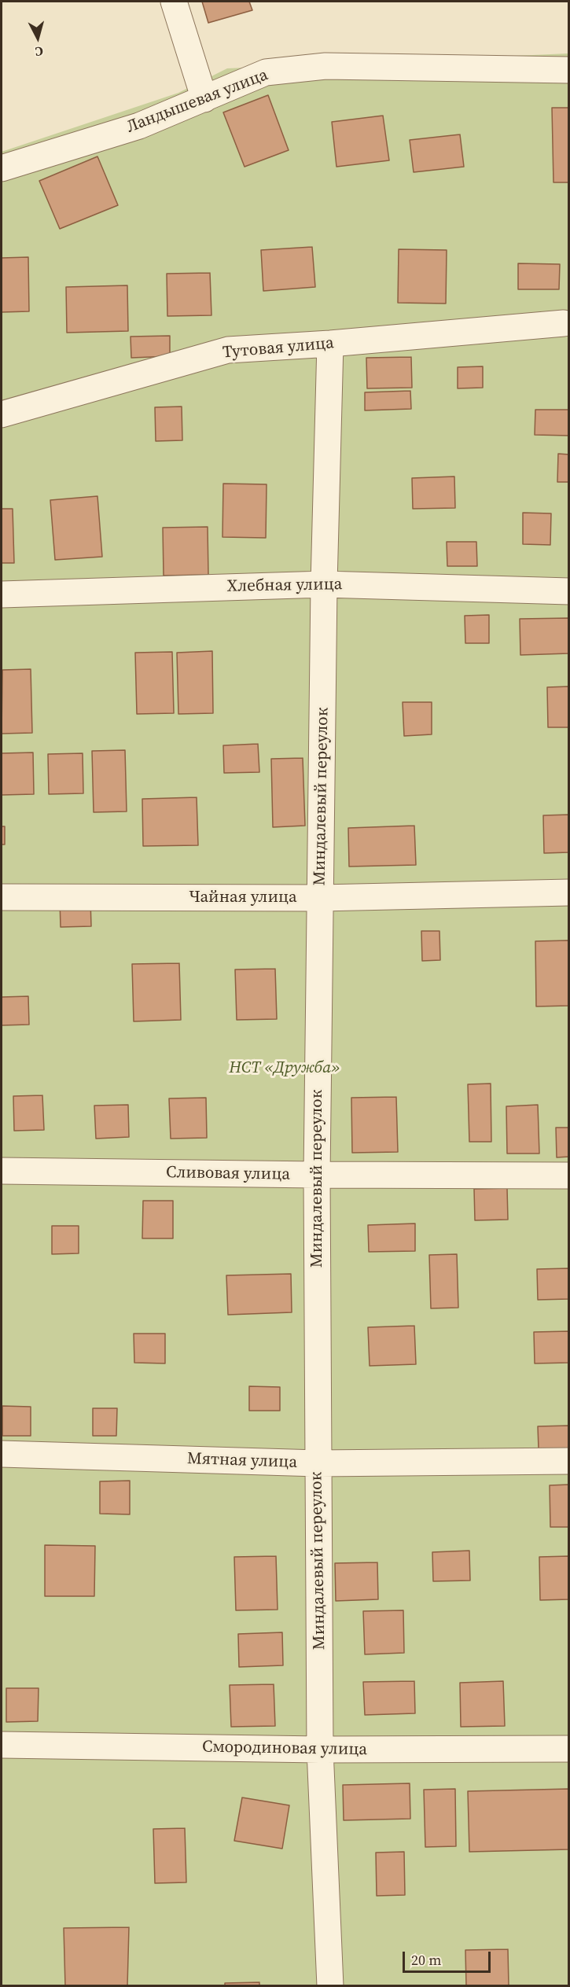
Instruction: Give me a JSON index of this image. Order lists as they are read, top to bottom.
{
  "streets": {
    "street": [
      "Ландышевая улица",
      "Тутовая улица",
      "Хлебная улица",
      "Миндалевый переулок",
      "Чайная улица",
      "Сливовая улица",
      "Мятная улица",
      "Смородиновая улица"
    ]
  },
  "crossings": [
    ["Тутовая улица", "Миндалевый переулок"],
    ["Хлебная улица", "Миндалевый переулок"],
    ["Миндалевый переулок", "Чайная улица"],
    ["Миндалевый переулок", "Сливовая улица"],
    ["Миндалевый переулок", "Мятная улица"],
    ["Миндалевый переулок", "Смородиновая улица"]
  ],
  "parks": ["НСТ «Дружба»"],
  "scale_bar": "20 m",
  "north": "bottom"
}
